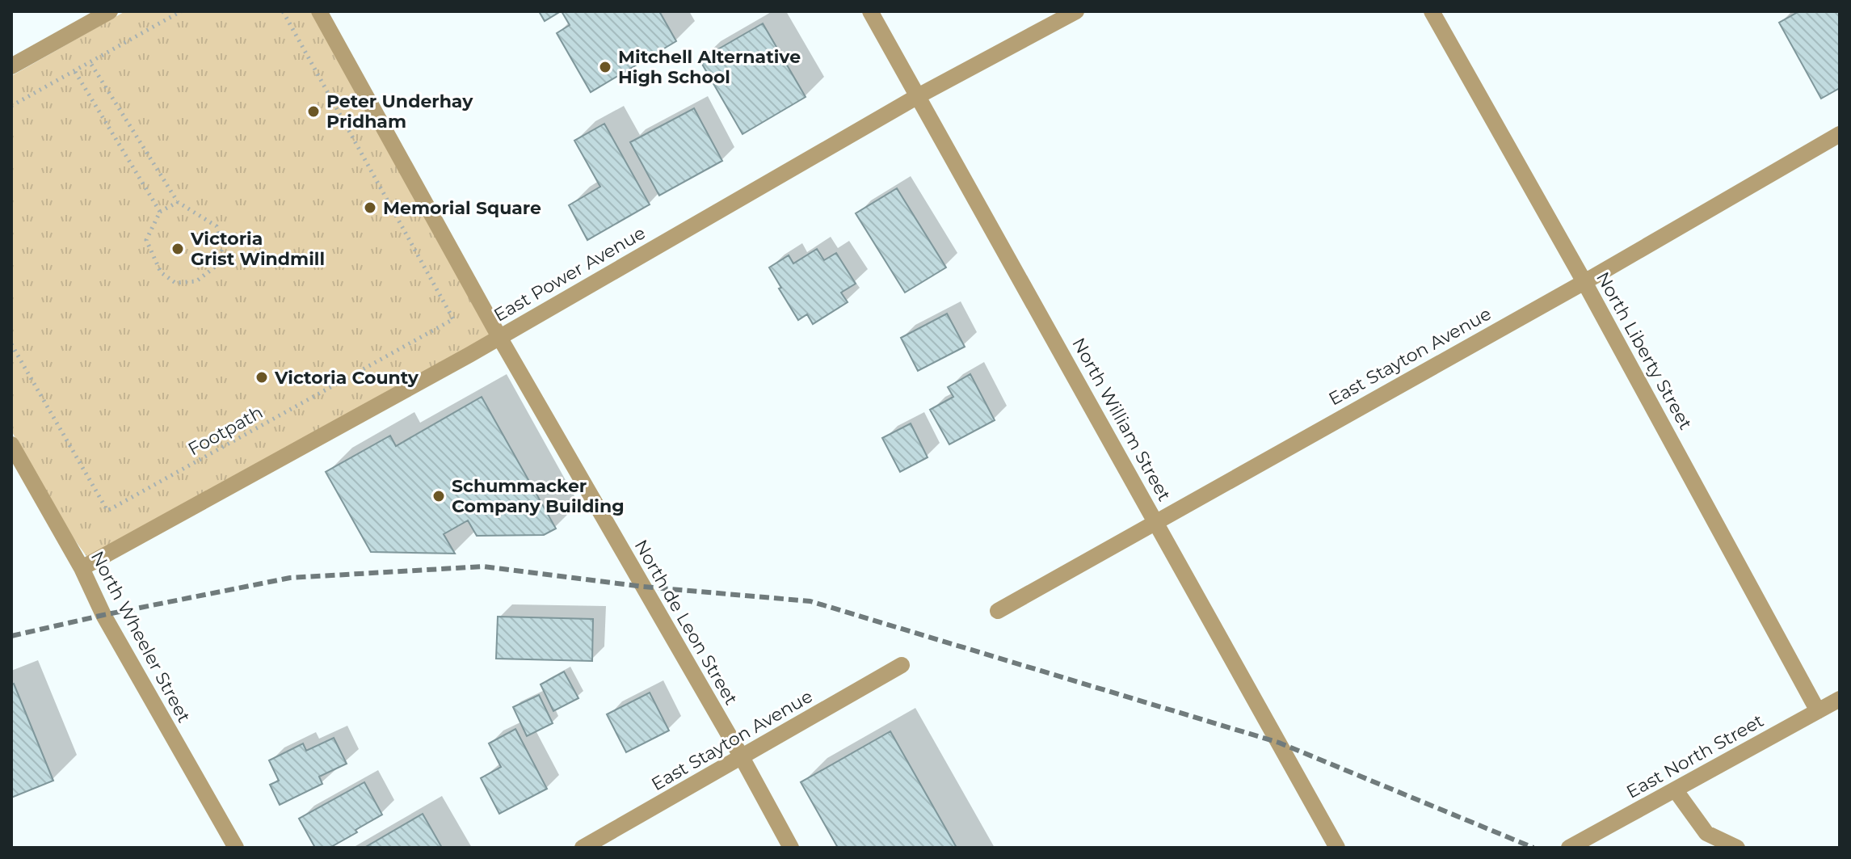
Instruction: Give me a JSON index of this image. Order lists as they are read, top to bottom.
{
  "streets": {
    "street": [
      "East Power Avenue",
      "North Liberty Street",
      "East Stayton Avenue",
      "North William Street",
      "North de Leon Street",
      "North Wheeler Street",
      "East North Street"
    ],
    "path": ["Footpath"]
  },
  "crossings": [
    ["East Power Avenue", "North William Street"],
    ["East Power Avenue", "North de Leon Street"],
    ["East Power Avenue", "North Wheeler Street"],
    ["North Liberty Street", "East Stayton Avenue"],
    ["North Liberty Street", "East North Street"],
    ["East Stayton Avenue", "North William Street"],
    ["East Stayton Avenue", "North de Leon Street"]
  ],
  "places": [
    "Mitchell Alternative High School",
    "Peter Underhay Pridham",
    "Memorial Square",
    "Victoria Grist Windmill",
    "Victoria County",
    "Schummacker Company Building"
  ]
}
